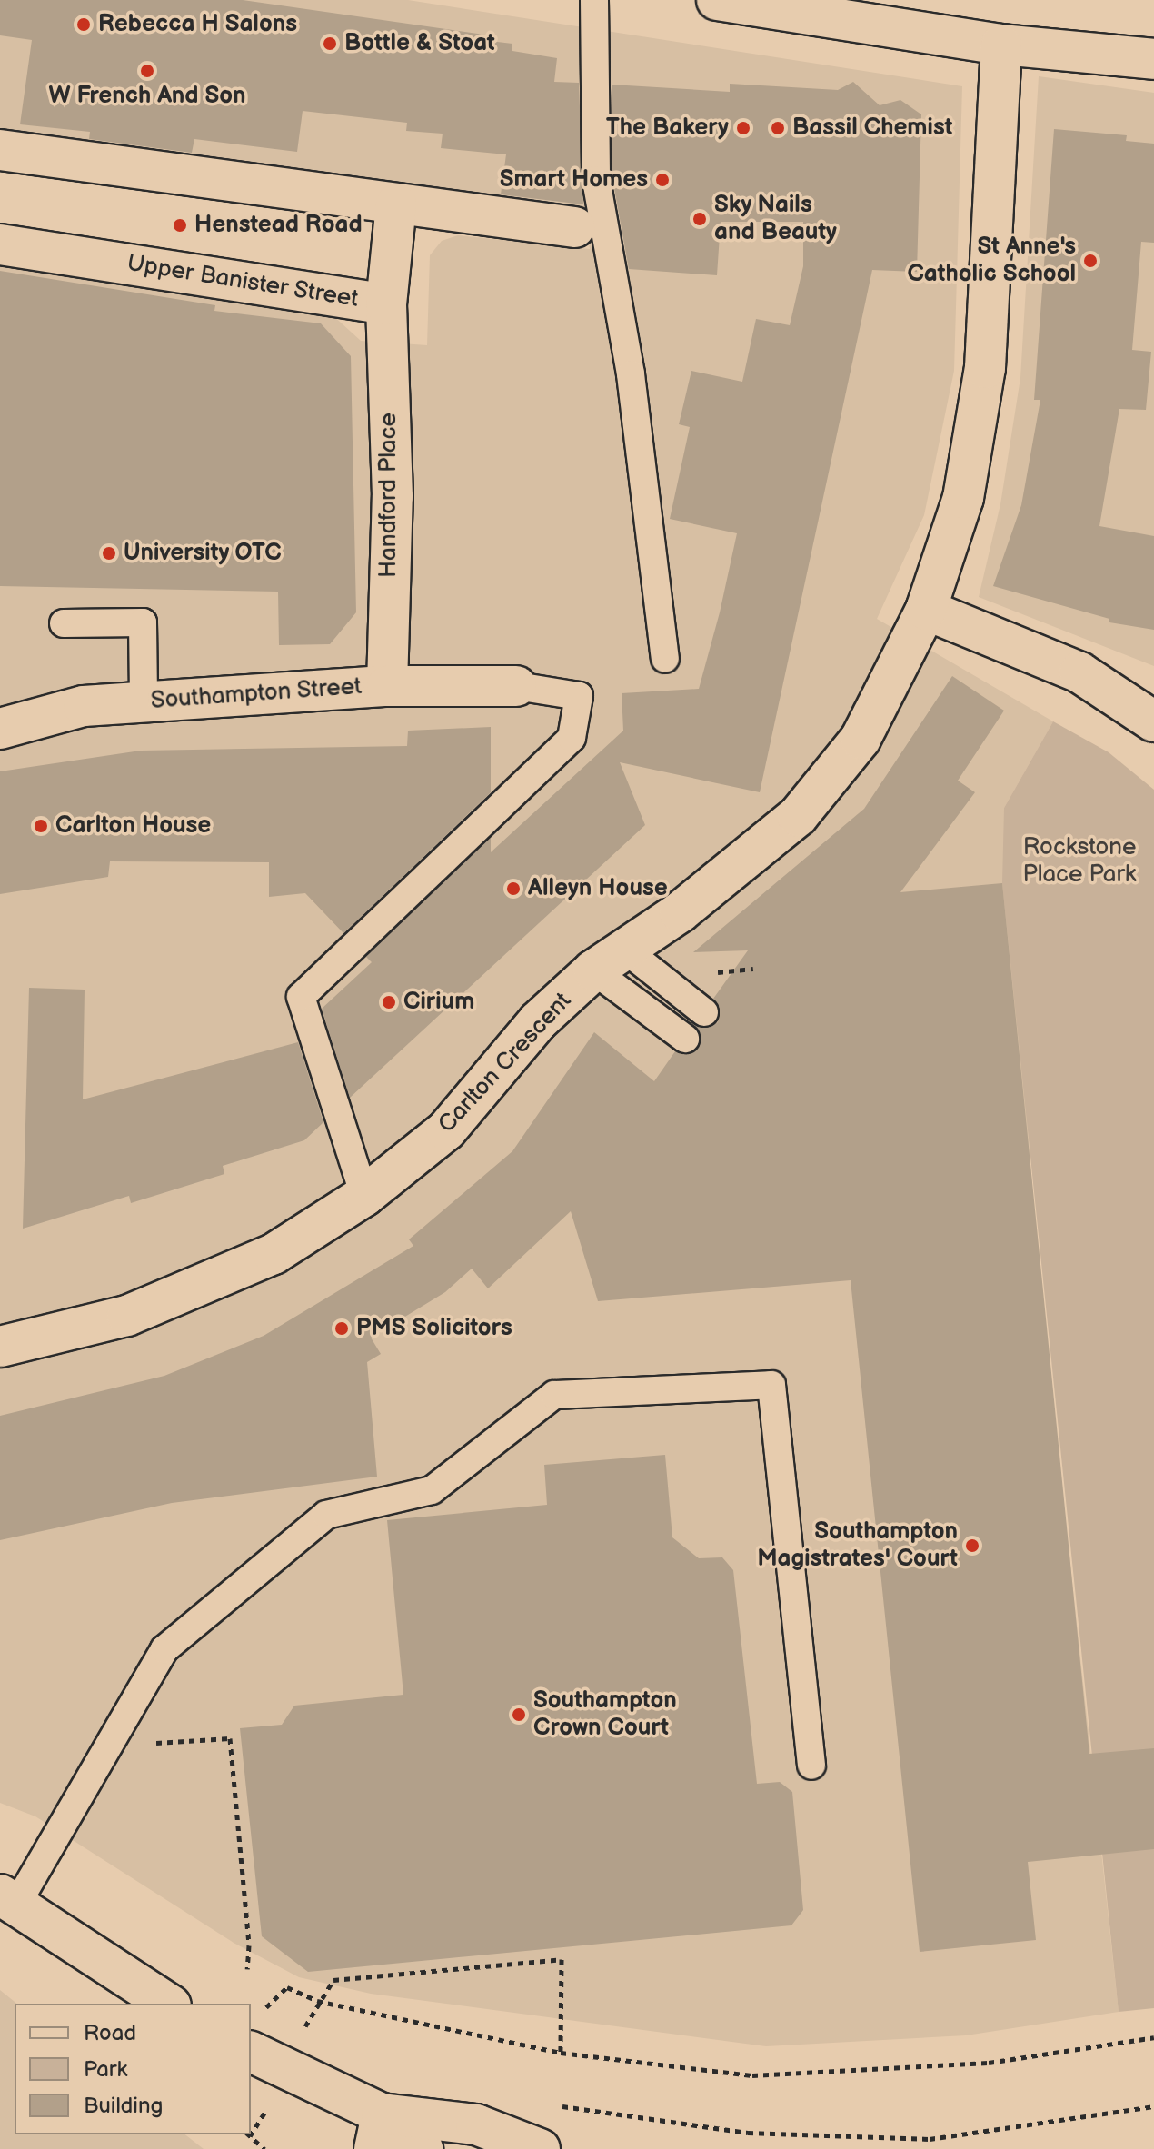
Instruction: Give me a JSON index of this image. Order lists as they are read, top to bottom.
{
  "streets": {
    "street": [
      "Upper Banister Street",
      "Handford Place",
      "Southampton Street",
      "Carlton Crescent"
    ]
  },
  "crossings": [
    ["Upper Banister Street", "Handford Place"],
    ["Handford Place", "Southampton Street"]
  ],
  "parks": ["Rockstone Place Park"],
  "places": [
    "Rebecca H Salons",
    "Bottle & Stoat",
    "W French And Son",
    "The Bakery",
    "Bassil Chemist",
    "Smart Homes",
    "Sky Nails and Beauty",
    "Henstead Road",
    "St Anne's Catholic School",
    "University OTC",
    "Carlton House",
    "Alleyn House",
    "Cirium",
    "PMS Solicitors",
    "Southampton Magistrates' Court",
    "Southampton Crown Court"
  ],
  "legend": ["Road", "Park", "Building"]
}
